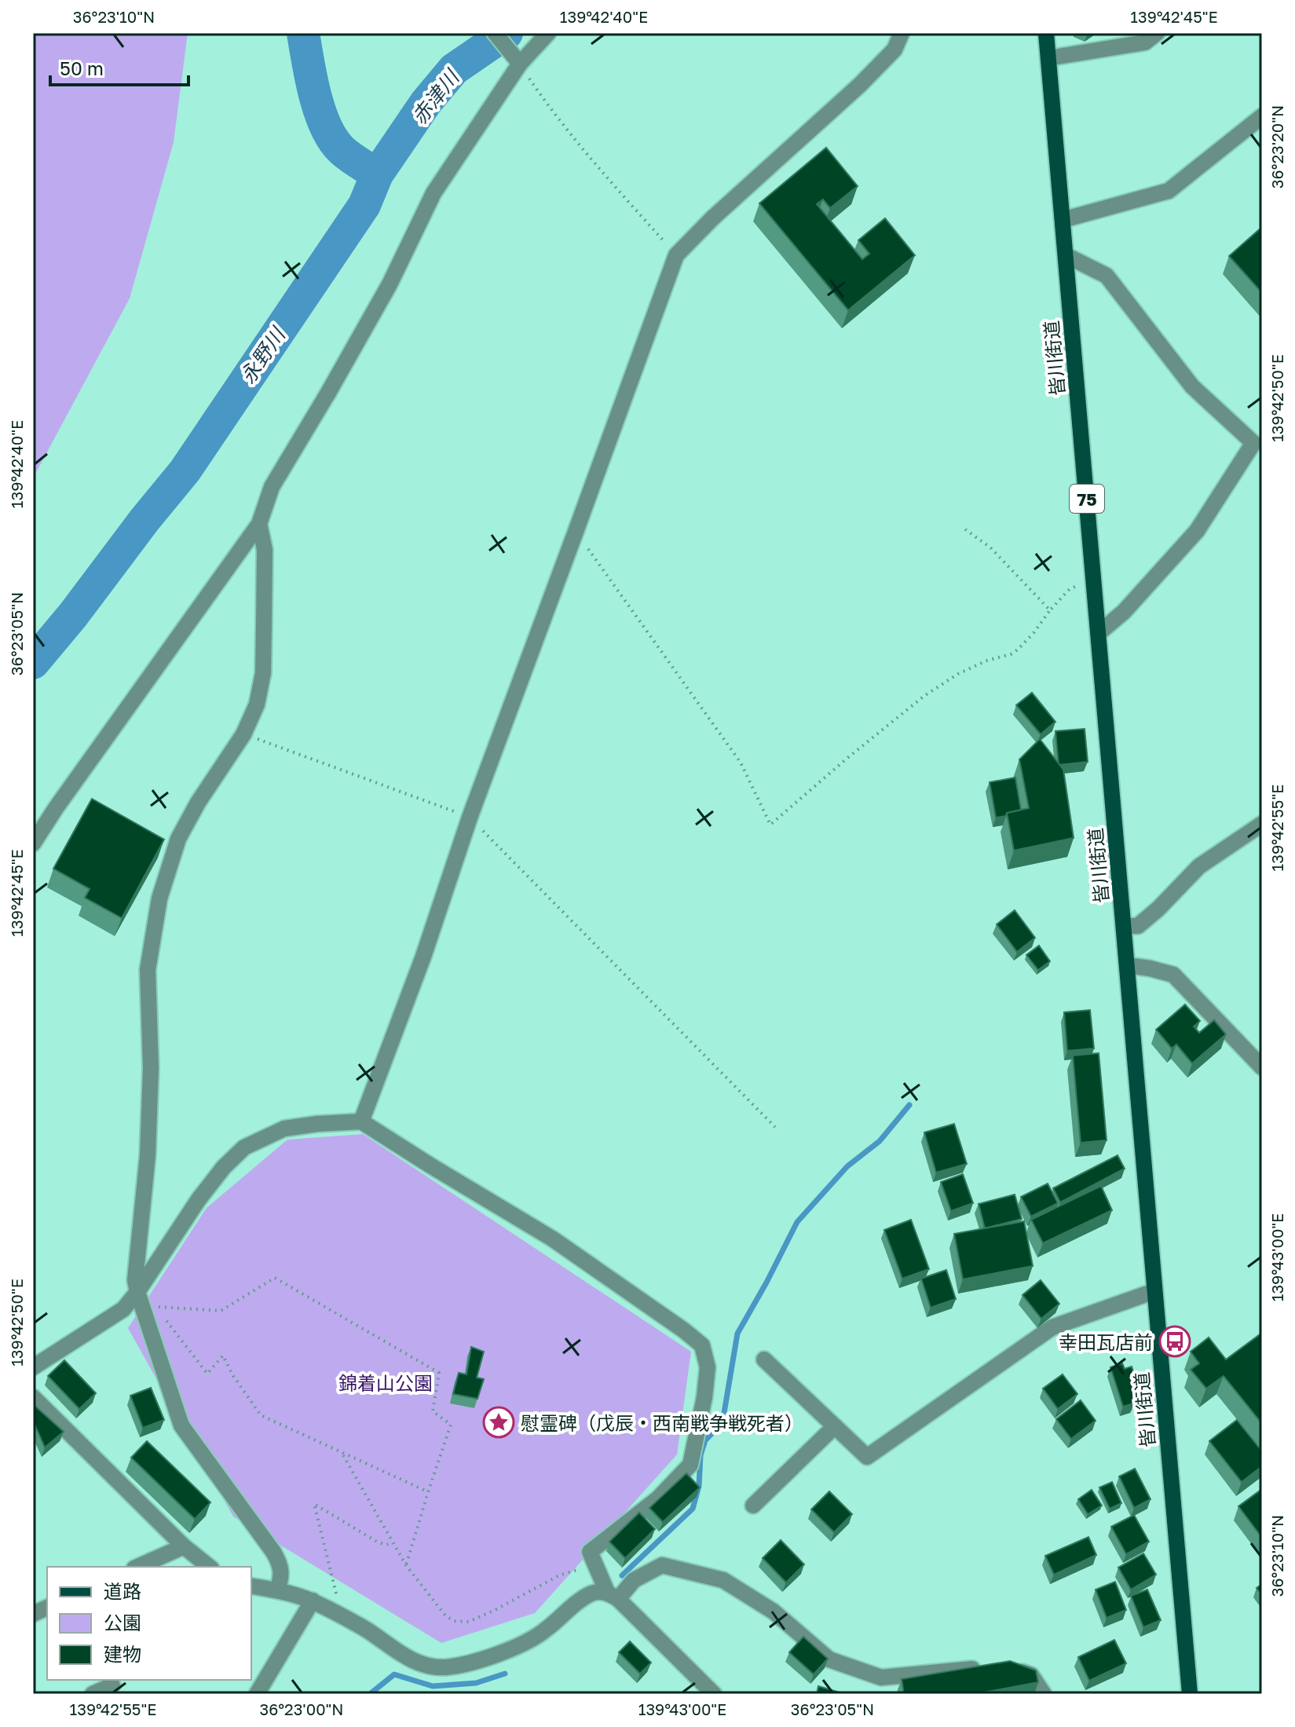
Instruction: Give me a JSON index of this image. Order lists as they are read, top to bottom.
{
  "streets": {
    "main road": ["皆川街道", "75"]
  },
  "water": ["赤津川", "永野川"],
  "parks": ["錦着山公園"],
  "places": {
    "bus stop": ["幸田瓦店前"],
    "place": ["慰霊碑（戊辰・西南戦争戦死者）"]
  },
  "legend": ["道路", "公園", "建物"],
  "scale_bar": "50 m",
  "coordinates": [
    "36°23'10\"N",
    "139°42'40\"E",
    "139°42'45\"E",
    "36°23'20\"N",
    "139°42'50\"E",
    "36°23'05\"N",
    "139°42'55\"E",
    "139°43'00\"E",
    "36°23'00\"N"
  ]
}
